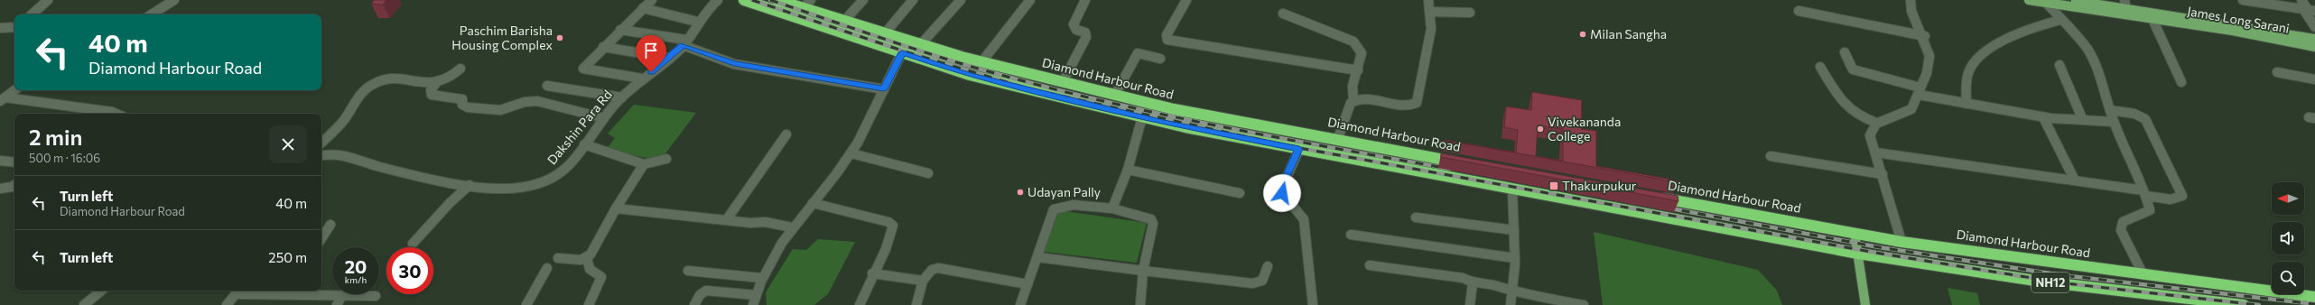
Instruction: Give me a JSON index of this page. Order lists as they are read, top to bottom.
{
  "streets": {
    "highway": ["Diamond Harbour Road", "NH12"],
    "main road": ["James Long Sarani"],
    "street": ["Dakshin Para Rd"]
  },
  "places": {
    "other": [
      "Milan Sangha",
      "Paschim Barisha Housing Complex",
      "Vivekananda College",
      "Udayan Pally"
    ],
    "transit": ["Thakurpukur"]
  },
  "north": "left",
  "page": {
    "turn": ["40 m", "Diamond Harbour Road"],
    "heading": ["2 min", "500 m · 16:06"],
    "list": [
      {
        "name": "Turn left",
        "note": "Diamond Harbour Road",
        "value": "40 m"
      },
      {
        "name": "Turn left",
        "value": "250 m"
      }
    ],
    "speed": "20 km/h",
    "limit": "30"
  }
}
